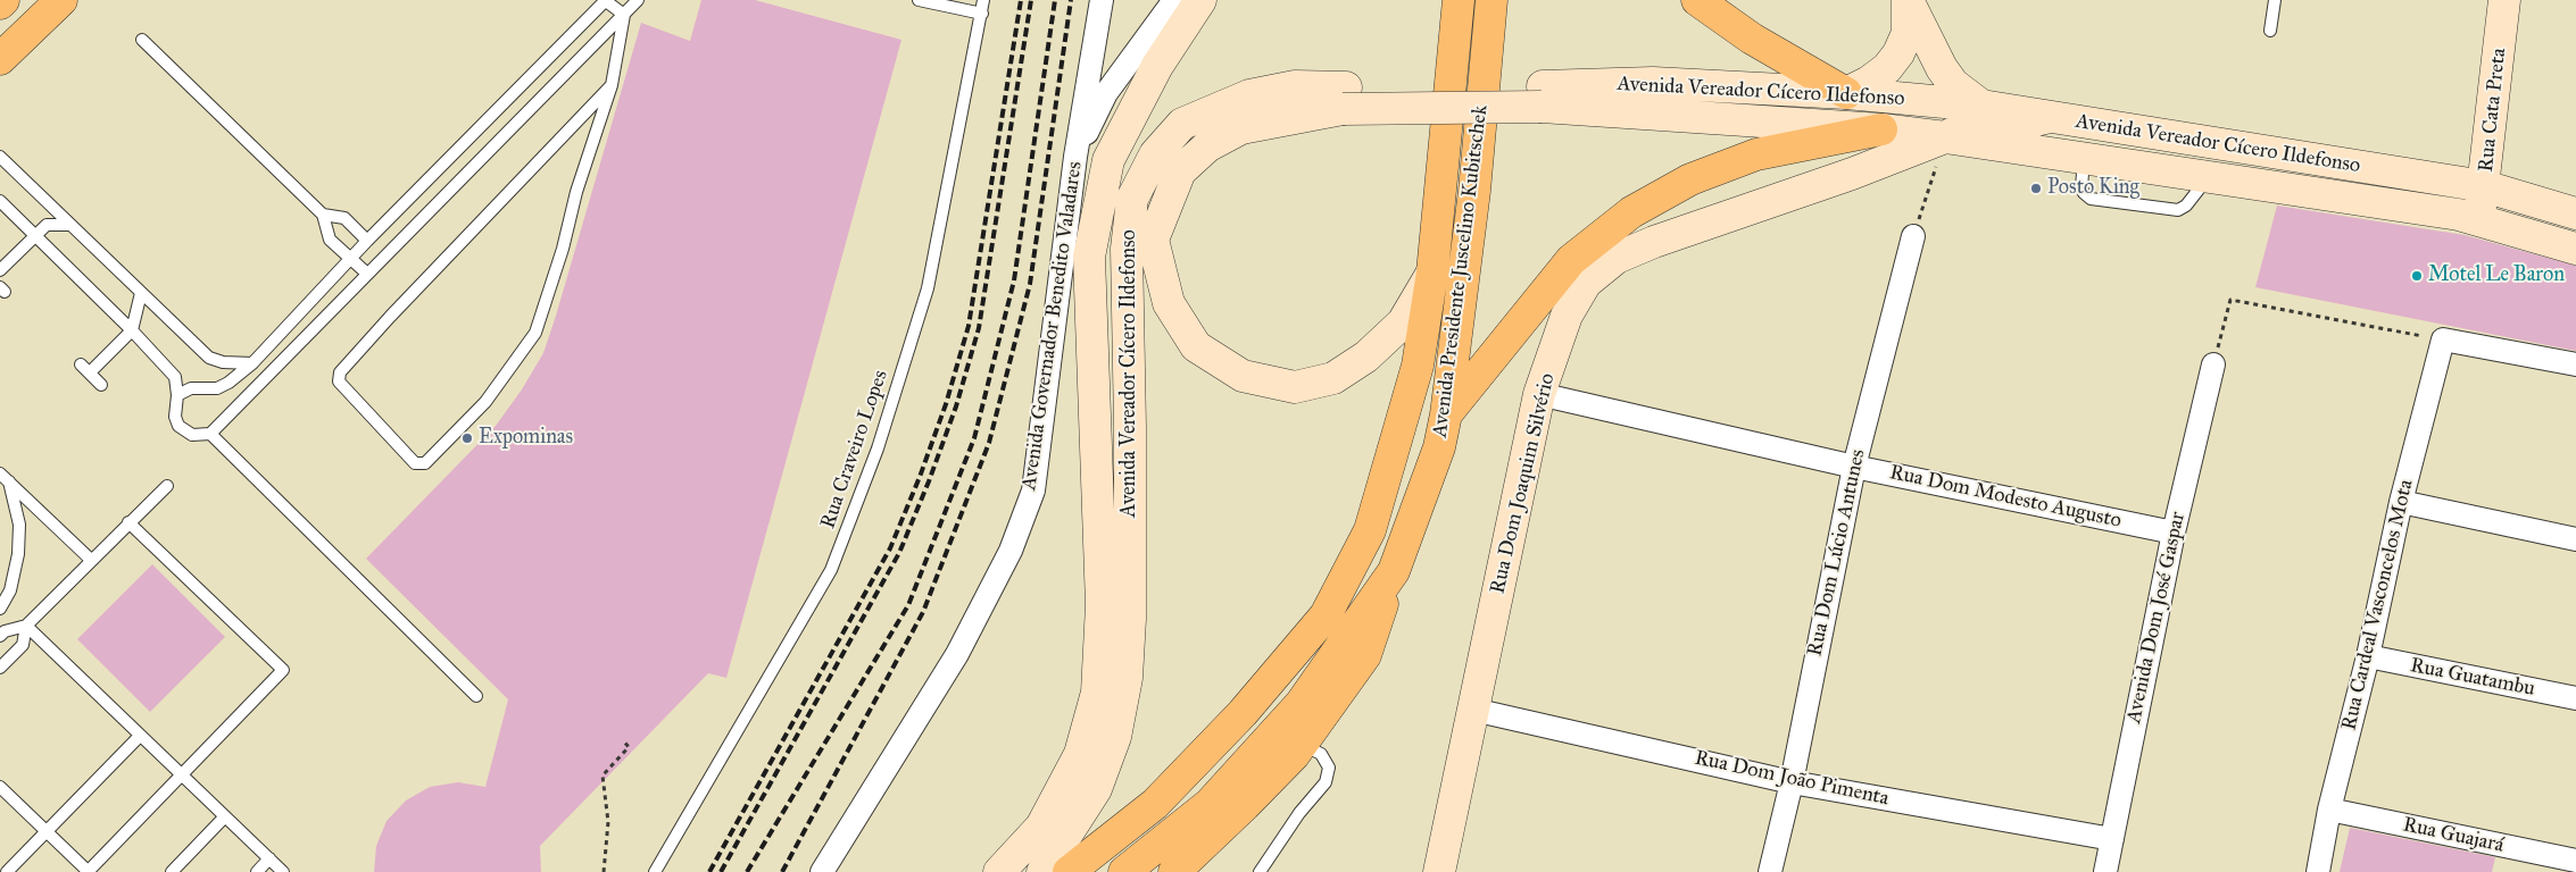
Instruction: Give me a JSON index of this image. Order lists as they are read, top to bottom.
{
  "streets": {
    "main road": [
      "Avenida Vereador Cícero Ildefonso",
      "Rua Cata Preta",
      "Avenida Presidente Juscelino Kubitschek",
      "Rua Dom Joaquim Silvério"
    ],
    "street": [
      "Avenida Governador Benedito Valadares",
      "Rua Dom Modesto Augusto",
      "Rua Dom Lúcio Antunes",
      "Rua Cardeal Vasconcelos Mota",
      "Avenida Dom José Gaspar",
      "Rua Guatambu",
      "Rua Dom João Pimenta",
      "Rua Guajará"
    ],
    "lane": ["Rua Craveiro Lopes"]
  },
  "crossings": [
    ["Avenida Vereador Cícero Ildefonso", "Rua Cata Preta"],
    ["Avenida Vereador Cícero Ildefonso", "Avenida Presidente Juscelino Kubitschek"],
    ["Avenida Vereador Cícero Ildefonso", "Rua Dom Joaquim Silvério"],
    ["Rua Dom Joaquim Silvério", "Rua Dom Modesto Augusto"],
    ["Rua Dom Joaquim Silvério", "Rua Dom João Pimenta"],
    ["Rua Dom Modesto Augusto", "Rua Dom Lúcio Antunes"],
    ["Rua Dom Modesto Augusto", "Avenida Dom José Gaspar"],
    ["Rua Dom Lúcio Antunes", "Rua Dom João Pimenta"],
    ["Rua Cardeal Vasconcelos Mota", "Rua Guatambu"],
    ["Rua Cardeal Vasconcelos Mota", "Rua Guajará"],
    ["Avenida Dom José Gaspar", "Rua Dom João Pimenta"]
  ],
  "places": ["Posto King", "Motel Le Baron", "Expominas"]
}
